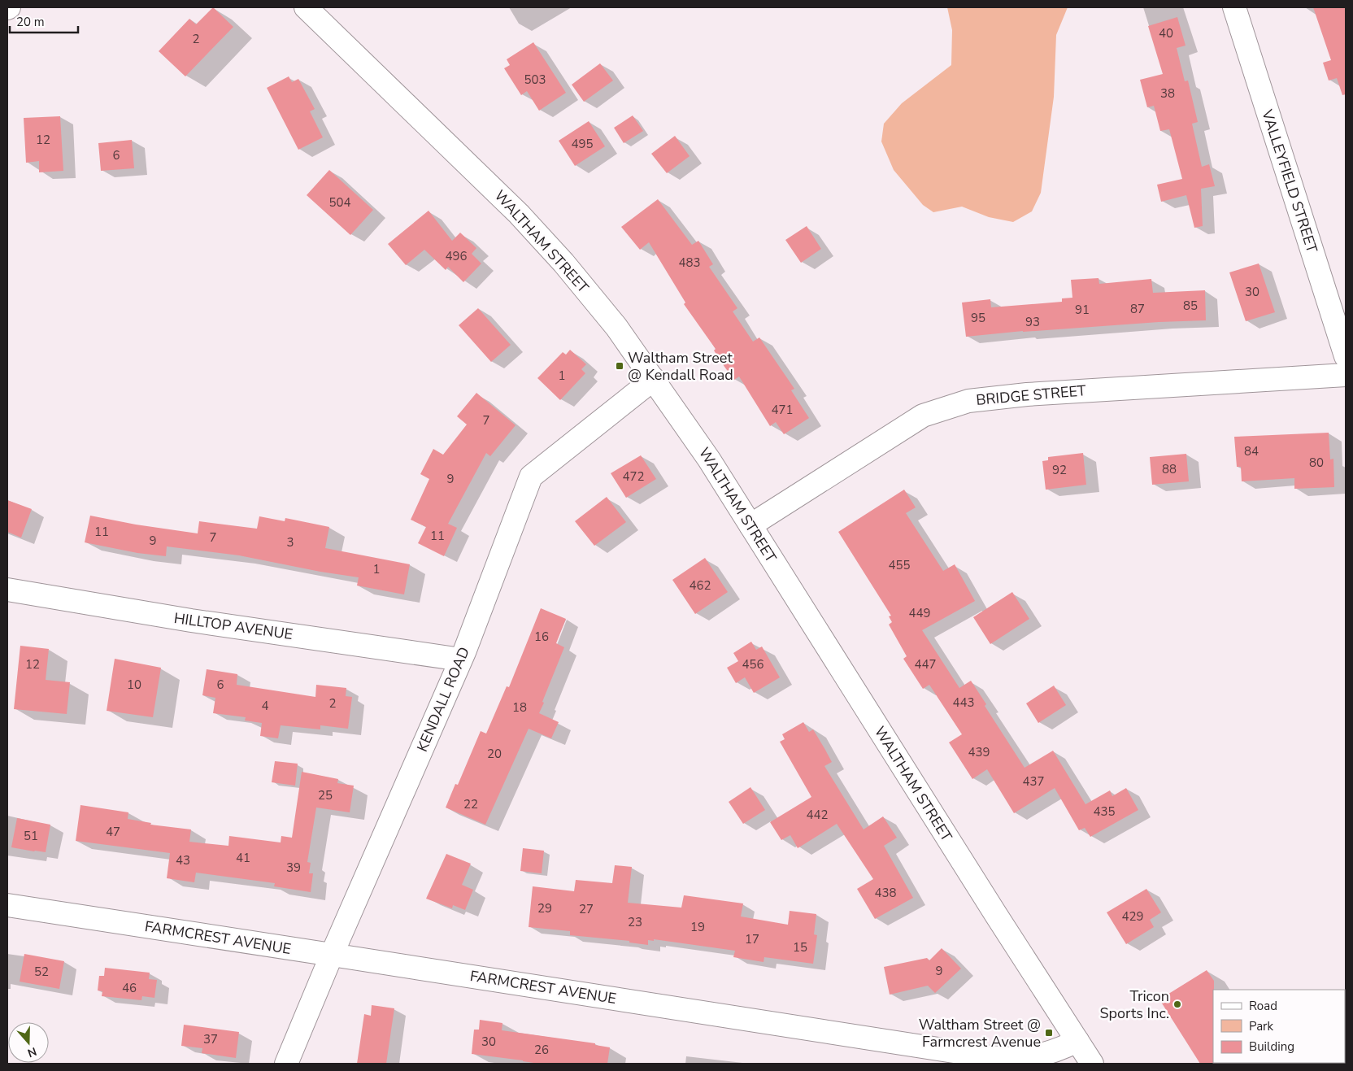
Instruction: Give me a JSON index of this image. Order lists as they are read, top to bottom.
{
  "streets": {
    "street": [
      "VALLEYFIELD STREET",
      "WALTHAM STREET",
      "BRIDGE STREET",
      "HILLTOP AVENUE",
      "KENDALL ROAD",
      "FARMCREST AVENUE"
    ]
  },
  "crossings": [
    ["WALTHAM STREET", "BRIDGE STREET"],
    ["WALTHAM STREET", "KENDALL ROAD"],
    ["WALTHAM STREET", "FARMCREST AVENUE"],
    ["HILLTOP AVENUE", "KENDALL ROAD"],
    ["KENDALL ROAD", "FARMCREST AVENUE"]
  ],
  "places": {
    "transit": ["Waltham Street @ Kendall Road", "Waltham Street @ Farmcrest Avenue"],
    "other": ["Tricon Sports Inc."]
  },
  "house_numbers": [
    "40",
    "2",
    "503",
    "38",
    "12",
    "495",
    "6",
    "504",
    "496",
    "483",
    "30",
    "85",
    "87",
    "91",
    "95",
    "93",
    "1",
    "471",
    "7",
    "84",
    "80",
    "88",
    "92",
    "472",
    "9",
    "11",
    "11",
    "7",
    "9",
    "3",
    "455",
    "1",
    "462",
    "449",
    "16",
    "12",
    "456",
    "447",
    "10",
    "6",
    "443",
    "2",
    "4",
    "18",
    "439",
    "20",
    "437",
    "25",
    "22",
    "435",
    "442",
    "47",
    "51",
    "41",
    "43",
    "39",
    "438",
    "29",
    "27",
    "429",
    "23",
    "19",
    "17",
    "15",
    "9",
    "52",
    "46",
    "37",
    "30",
    "26"
  ],
  "legend": ["Road", "Park", "Building"],
  "scale_bar": "20 m",
  "north": "bottom"
}
